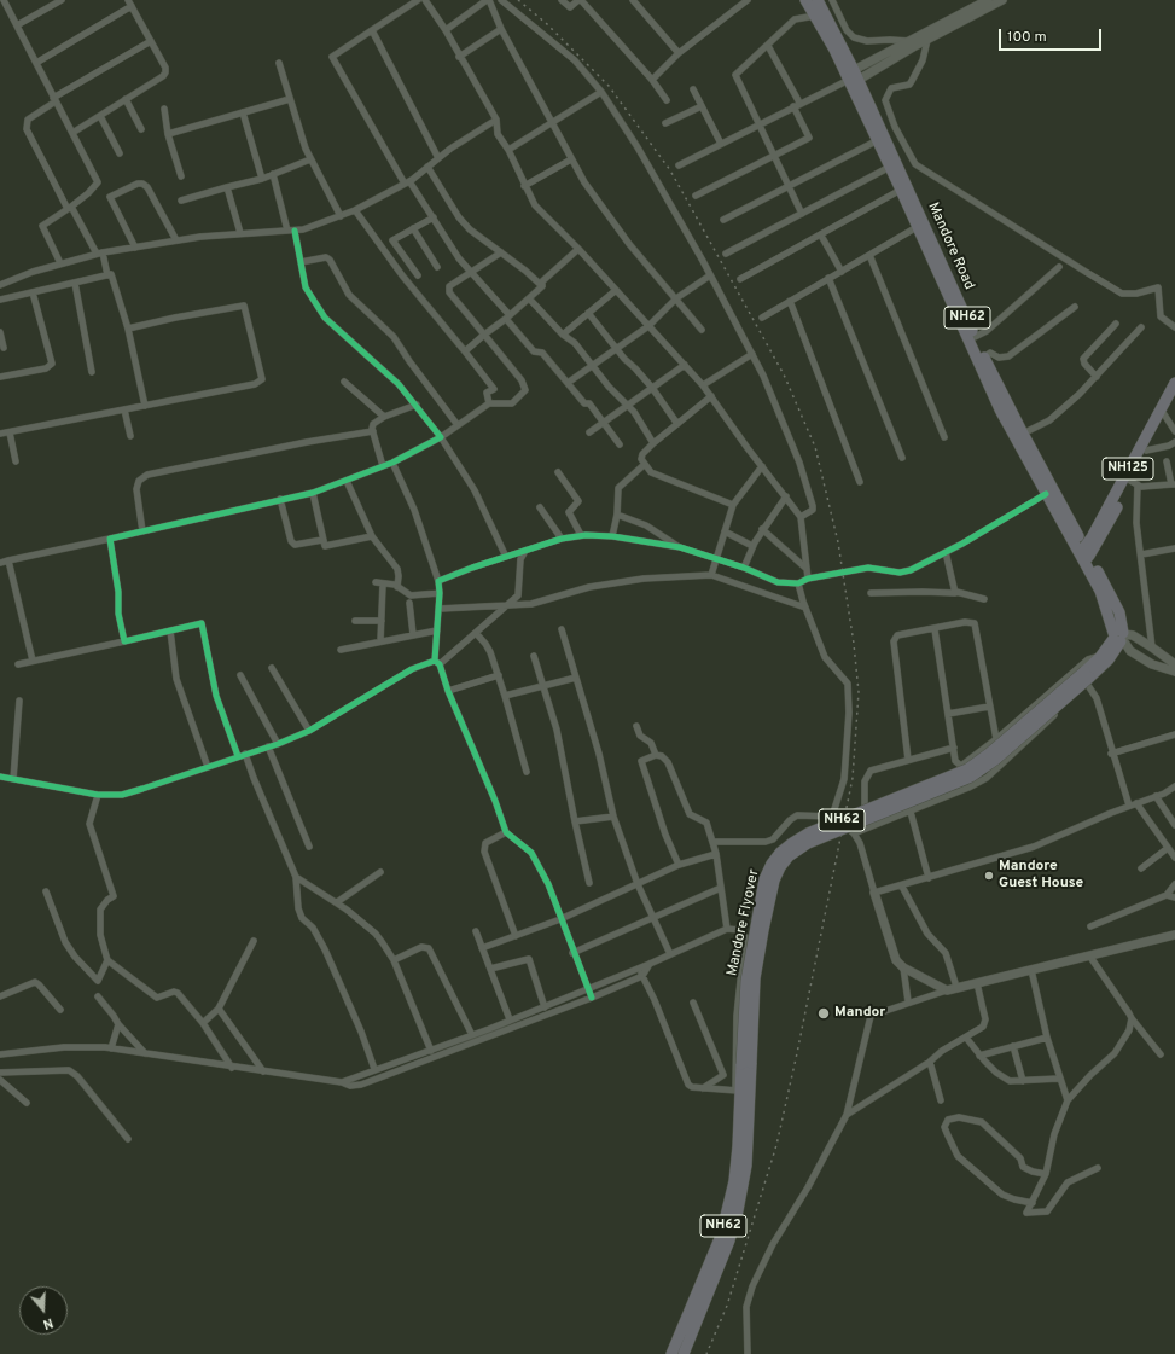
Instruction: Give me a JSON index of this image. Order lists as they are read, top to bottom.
{
  "streets": {
    "highway": [
      "Mandore Road",
      "NH62",
      "NH125",
      "Mandore Flyover"
    ]
  },
  "crossings": [
    ["Mandore Road", "NH62"],
    ["Mandore Road", "NH125"],
    ["NH62", "NH125"],
    ["NH62", "Mandore Flyover"]
  ],
  "places": ["Mandore Guest House", "Mandor"],
  "scale_bar": "100 m",
  "north": "bottom"
}
